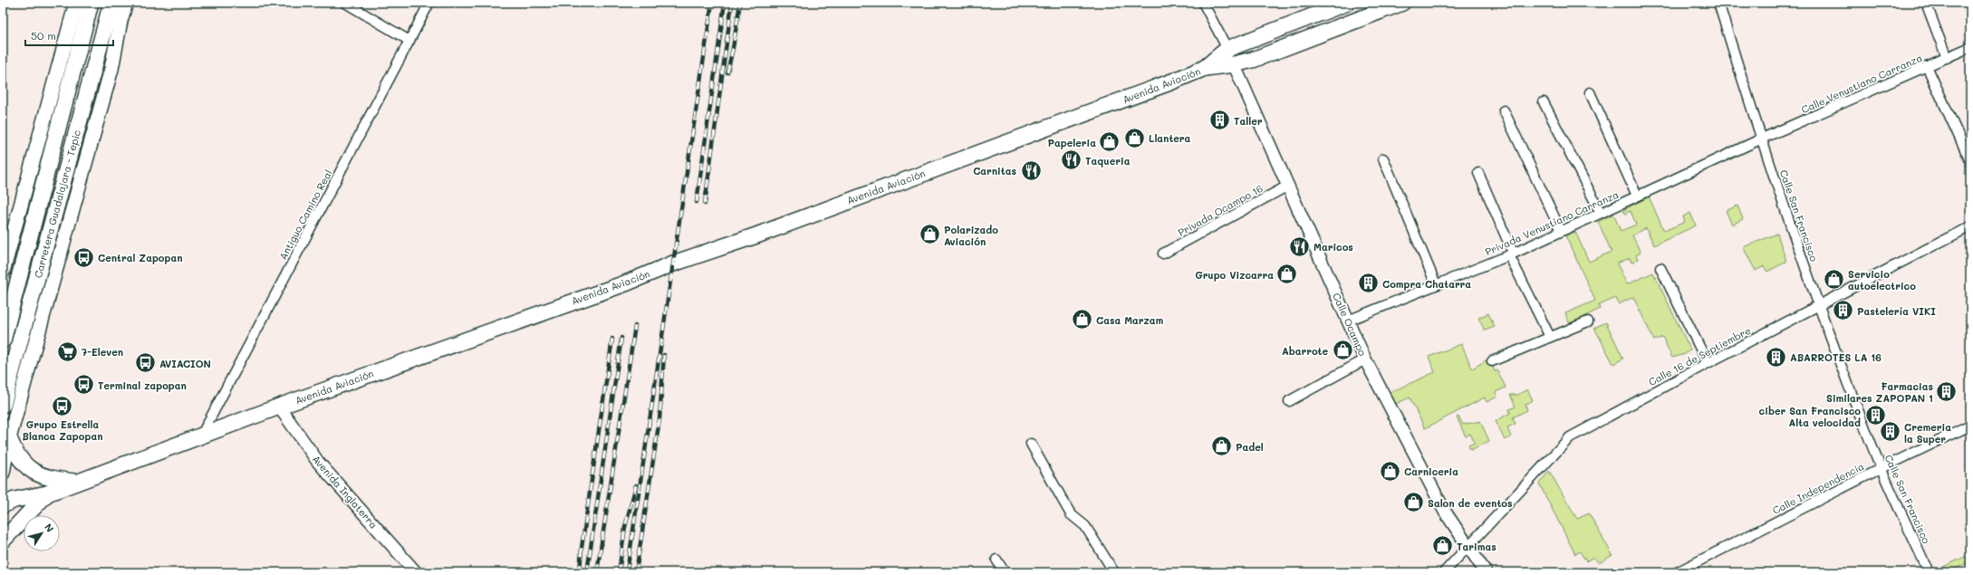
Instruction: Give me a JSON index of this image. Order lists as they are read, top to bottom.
{
  "streets": {
    "main road": ["Avenida Aviación", "Carretera Guadalajara - Tepic"],
    "street": [
      "Calle Venustiano Carranza",
      "Privada Ocampo 16",
      "Antiguo Camino Real",
      "Calle San Francisco",
      "Privada Venustiano Carranza",
      "Calle Ocampo",
      "Calle 16 de Septiembre",
      "Calle Independencia",
      "Avenida Inglaterra"
    ]
  },
  "crossings": [
    ["Calle Venustiano Carranza", "Calle San Francisco"],
    ["Calle Venustiano Carranza", "Privada Venustiano Carranza"],
    ["Avenida Aviación", "Antiguo Camino Real"],
    ["Avenida Aviación", "Calle Ocampo"],
    ["Avenida Aviación", "Avenida Inglaterra"],
    ["Privada Ocampo 16", "Calle Ocampo"],
    ["Calle San Francisco", "Privada Venustiano Carranza"],
    ["Calle San Francisco", "Calle 16 de Septiembre"],
    ["Calle San Francisco", "Calle Independencia"],
    ["Privada Venustiano Carranza", "Calle Ocampo"],
    ["Calle Ocampo", "Calle 16 de Septiembre"]
  ],
  "places": {
    "building": [
      "Taller",
      "Compra Chatarra",
      "Pastelería VIKI",
      "ABARROTES LA 16",
      "Farmacias Similares ZAPOPAN 1",
      "ciber San Francisco Alta velocidad",
      "Cremeria la Super"
    ],
    "shop": [
      "Llantera",
      "Papeleria",
      "Polarizado Aviación",
      "Grupo Vizcarra",
      "Servicio autoelectrico",
      "Casa Marzam",
      "Abarrote",
      "Padel",
      "Carniceria",
      "Salon de eventos",
      "Tarimas"
    ],
    "restaurant": ["Taqueria", "Carnitas", "Maricos"],
    "bus stop": [
      "Central Zapopan",
      "AVIACION",
      "Terminal zapopan",
      "Grupo Estrella Blanca Zapopan"
    ],
    "supermarket": ["7-Eleven"]
  },
  "scale_bar": "50 m",
  "north": "top right"
}
